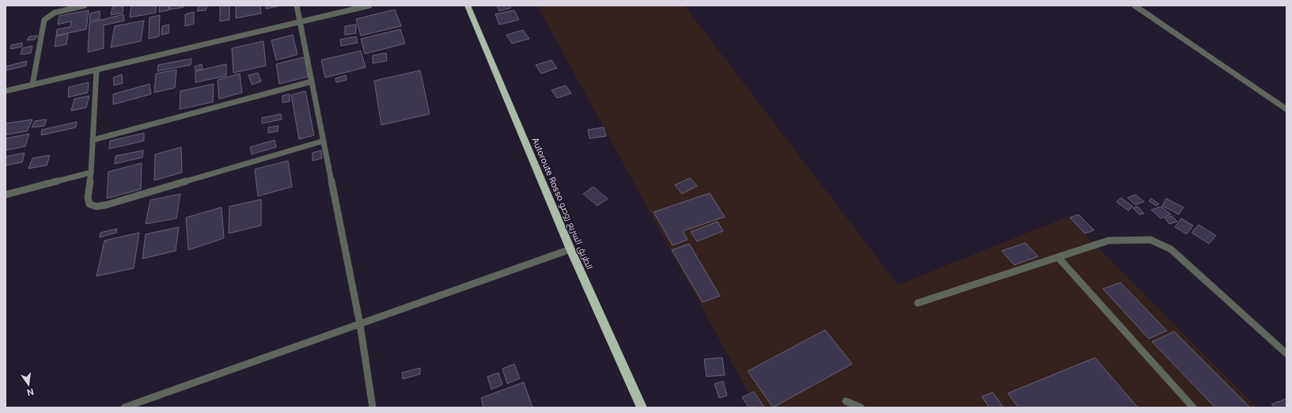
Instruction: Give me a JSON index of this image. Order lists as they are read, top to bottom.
{
  "streets": {
    "highway": ["Autoroute Rosso الطريق السريع روصو"]
  },
  "north": "bottom"
}
